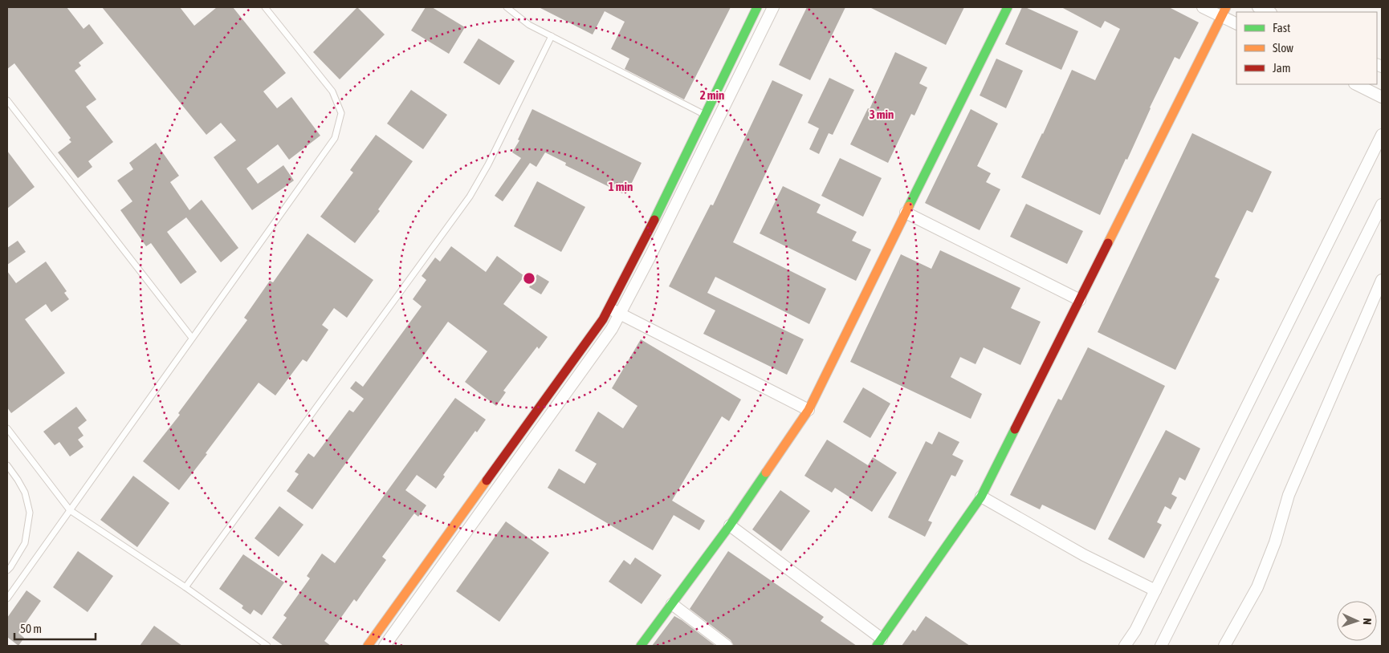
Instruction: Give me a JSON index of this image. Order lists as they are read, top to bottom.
{
  "legend": ["Fast", "Slow", "Jam"],
  "scale_bar": "50 m",
  "north": "right",
  "rings": ["2 min", "3 min", "1 min"]
}
